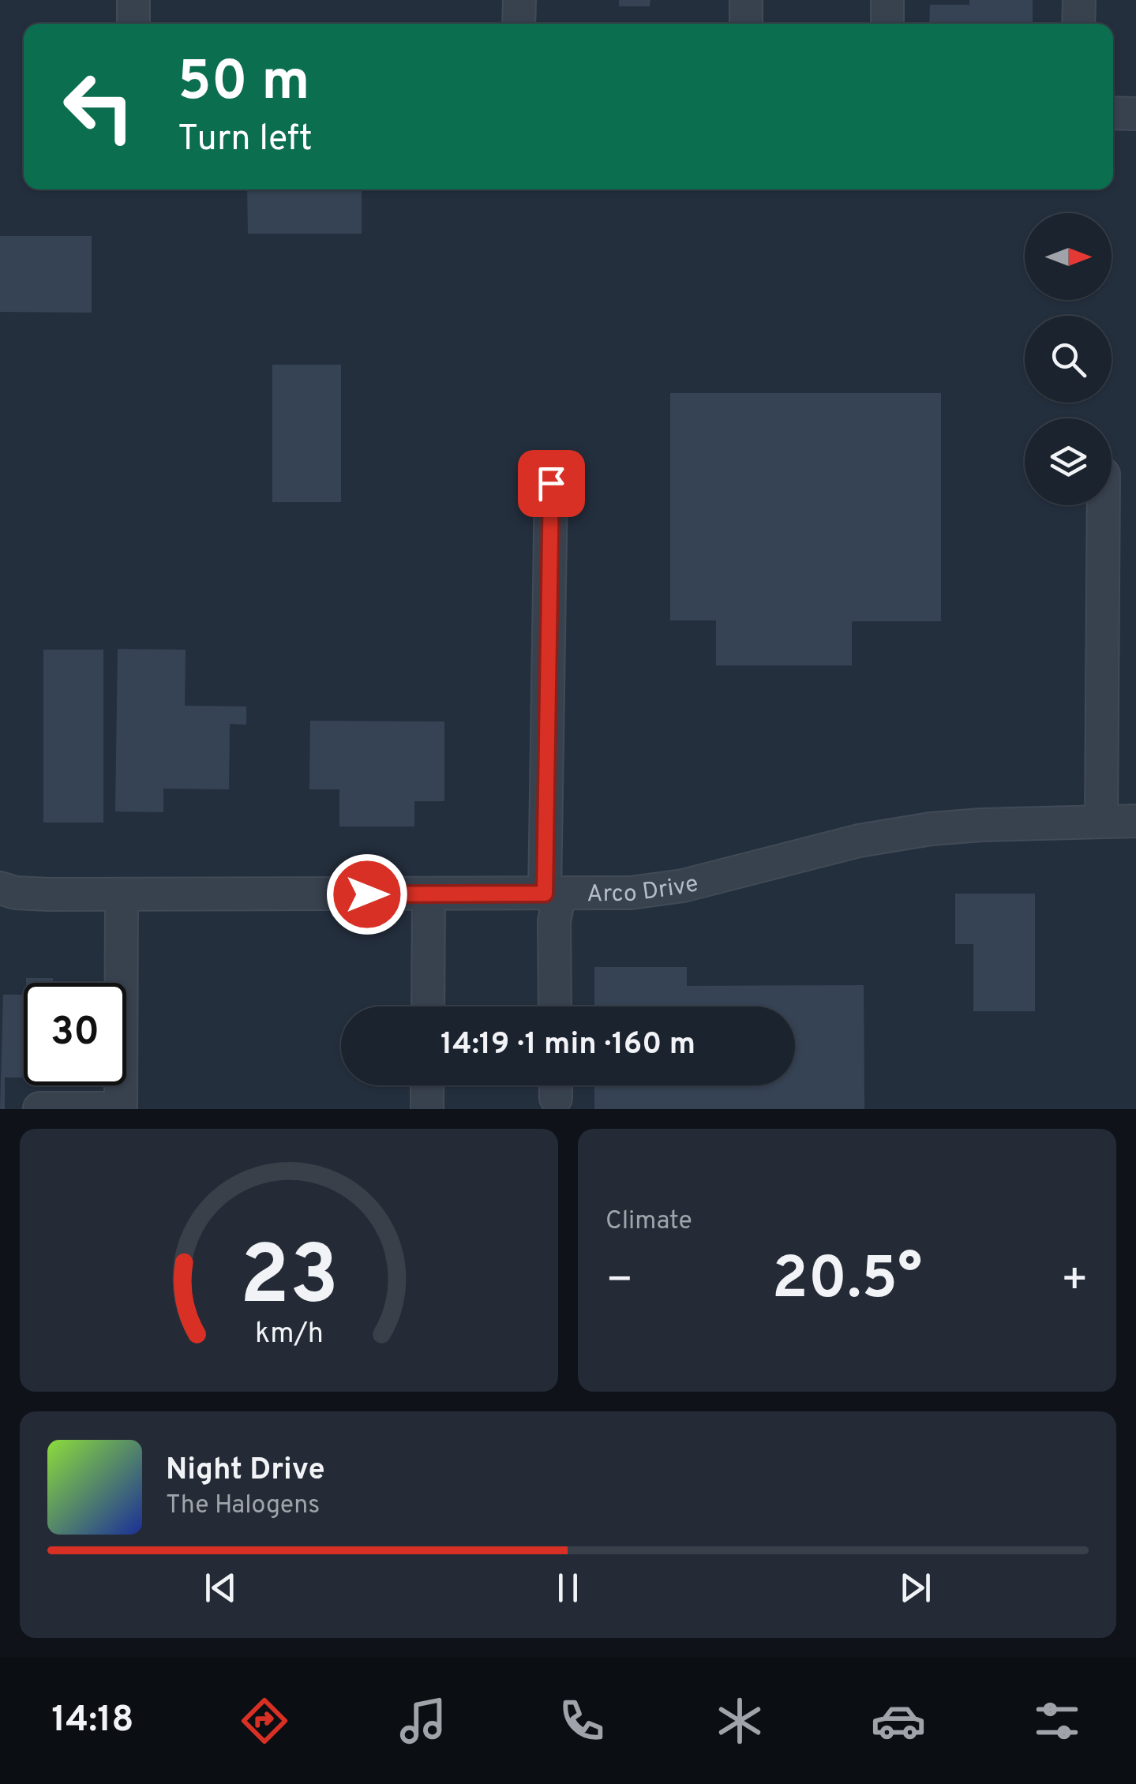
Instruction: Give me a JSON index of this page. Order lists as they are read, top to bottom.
{
  "streets": {
    "street": ["Arco Drive"]
  },
  "north": "right",
  "page": {
    "turn": ["50 m", "Turn left"],
    "limit": "30",
    "trip": "14:19 · 1 min · 160 m",
    "tile": "Climate",
    "heat": ["−", "20.5°", "+"],
    "song": ["Night Drive", "The Halogens"],
    "tabs": "14:18",
    "gauge": ["23", "km/h"]
  }
}
